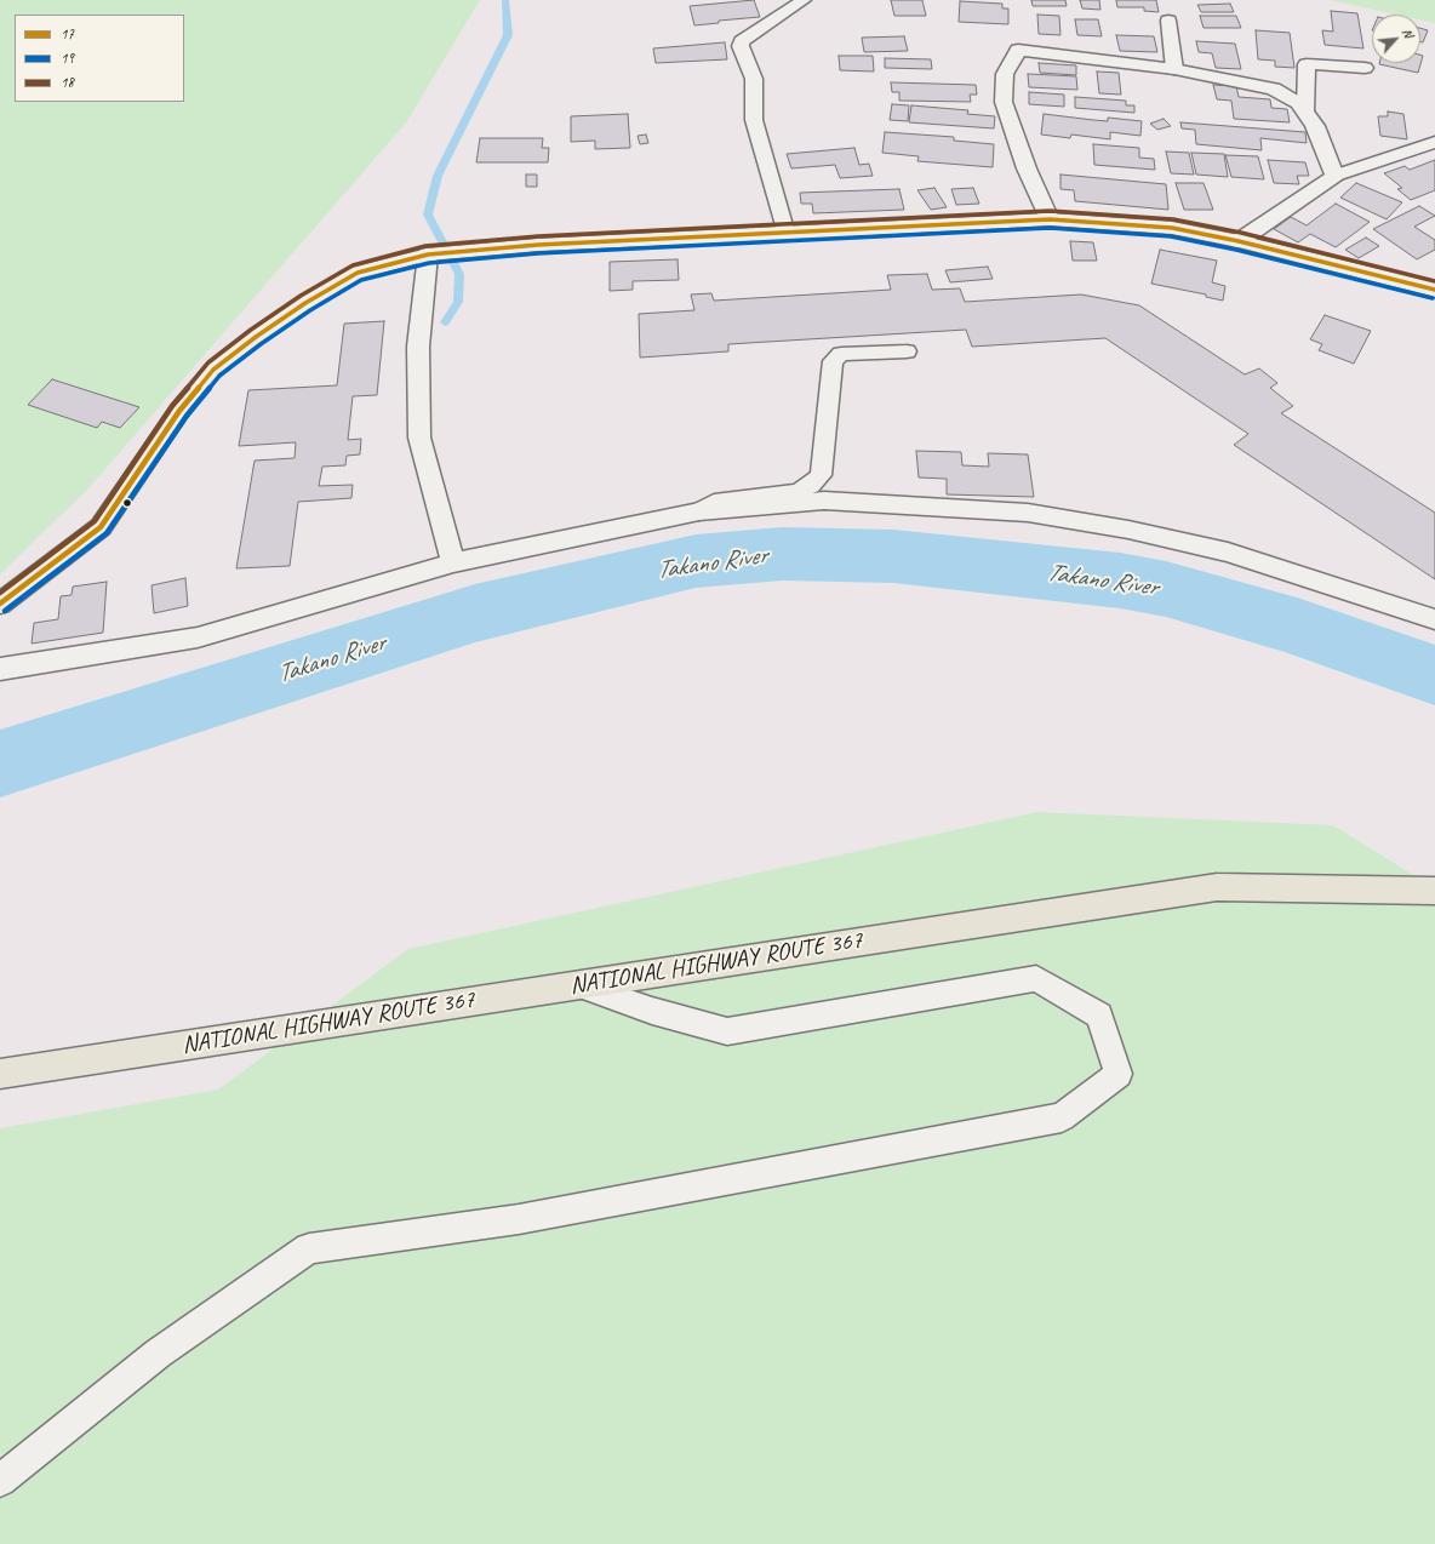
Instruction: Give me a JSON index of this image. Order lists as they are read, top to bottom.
{
  "streets": {
    "highway": ["NATIONAL HIGHWAY ROUTE 367"]
  },
  "water": ["Takano River"],
  "lines": ["transit line 18", "transit line 17", "transit line 19"],
  "legend": ["17", "19", "18"],
  "north": "top right"
}
